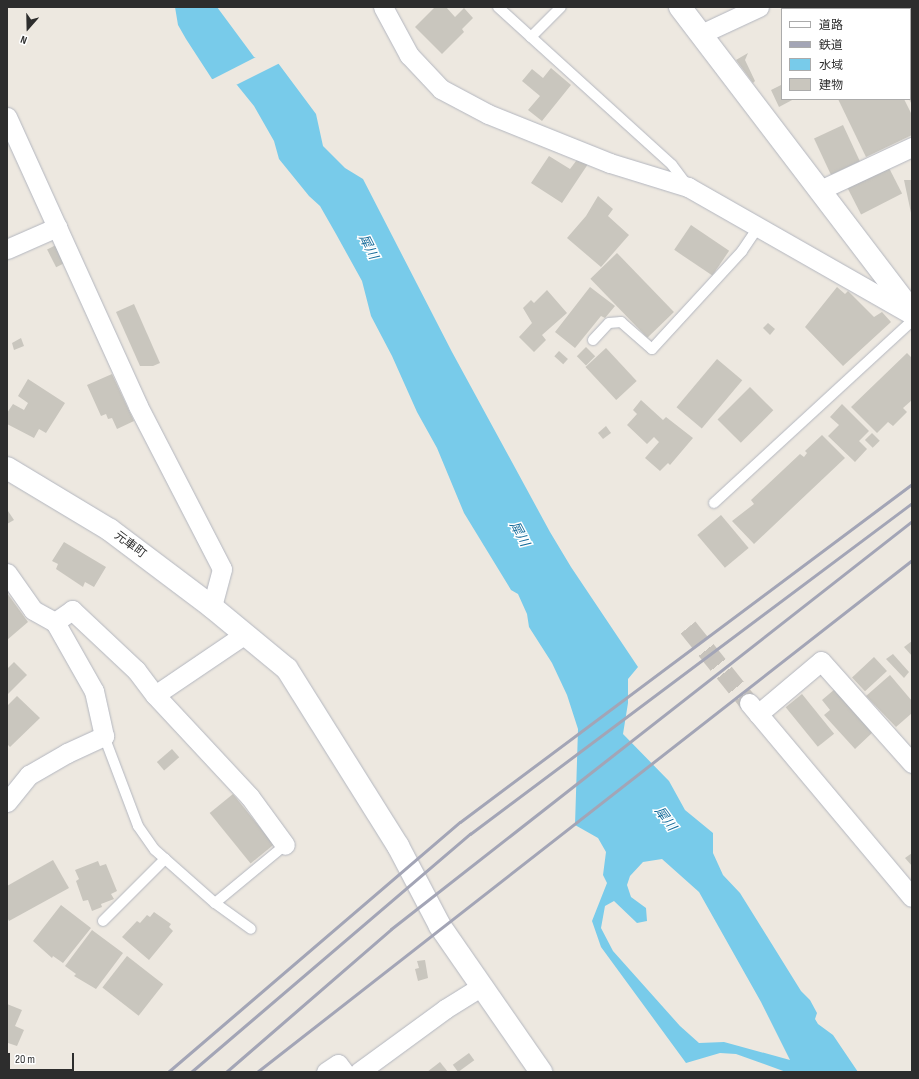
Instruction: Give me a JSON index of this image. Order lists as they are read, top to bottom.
{
  "streets": {
    "street": ["元車町"]
  },
  "water": ["犀川"],
  "legend": [
    "道路",
    "鉄道",
    "水域",
    "建物"
  ],
  "scale_bar": "20 m",
  "north": "bottom"
}
